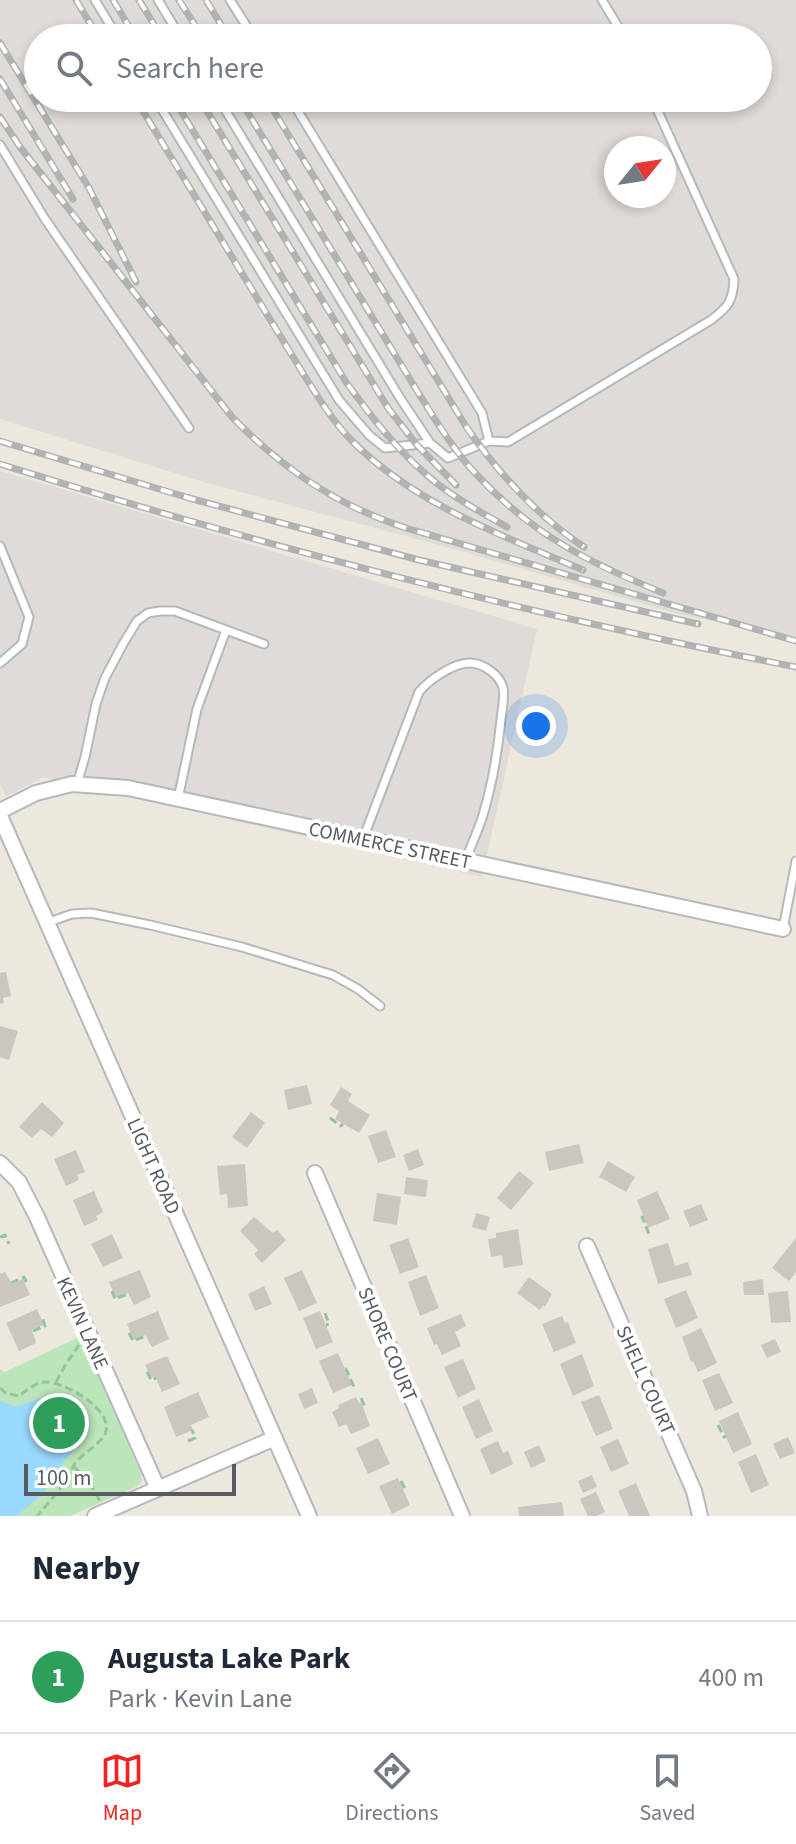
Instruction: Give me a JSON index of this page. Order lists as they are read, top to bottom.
{
  "streets": {
    "street": [
      "COMMERCE STREET",
      "LIGHT ROAD",
      "KEVIN LANE",
      "SHORE COURT",
      "SHELL COURT"
    ]
  },
  "crossings": [
    ["COMMERCE STREET", "LIGHT ROAD"]
  ],
  "scale_bar": "100 m",
  "north": "top right",
  "page": {
    "search": "Search here",
    "pins": "1",
    "scale": "100 m",
    "heading": "Nearby",
    "list": [
      {
        "mark": "1",
        "name": "Augusta Lake Park",
        "note": "Park · Kevin Lane",
        "value": "400 m"
      }
    ],
    "nav": ["Map", "Directions", "Saved"]
  }
}
